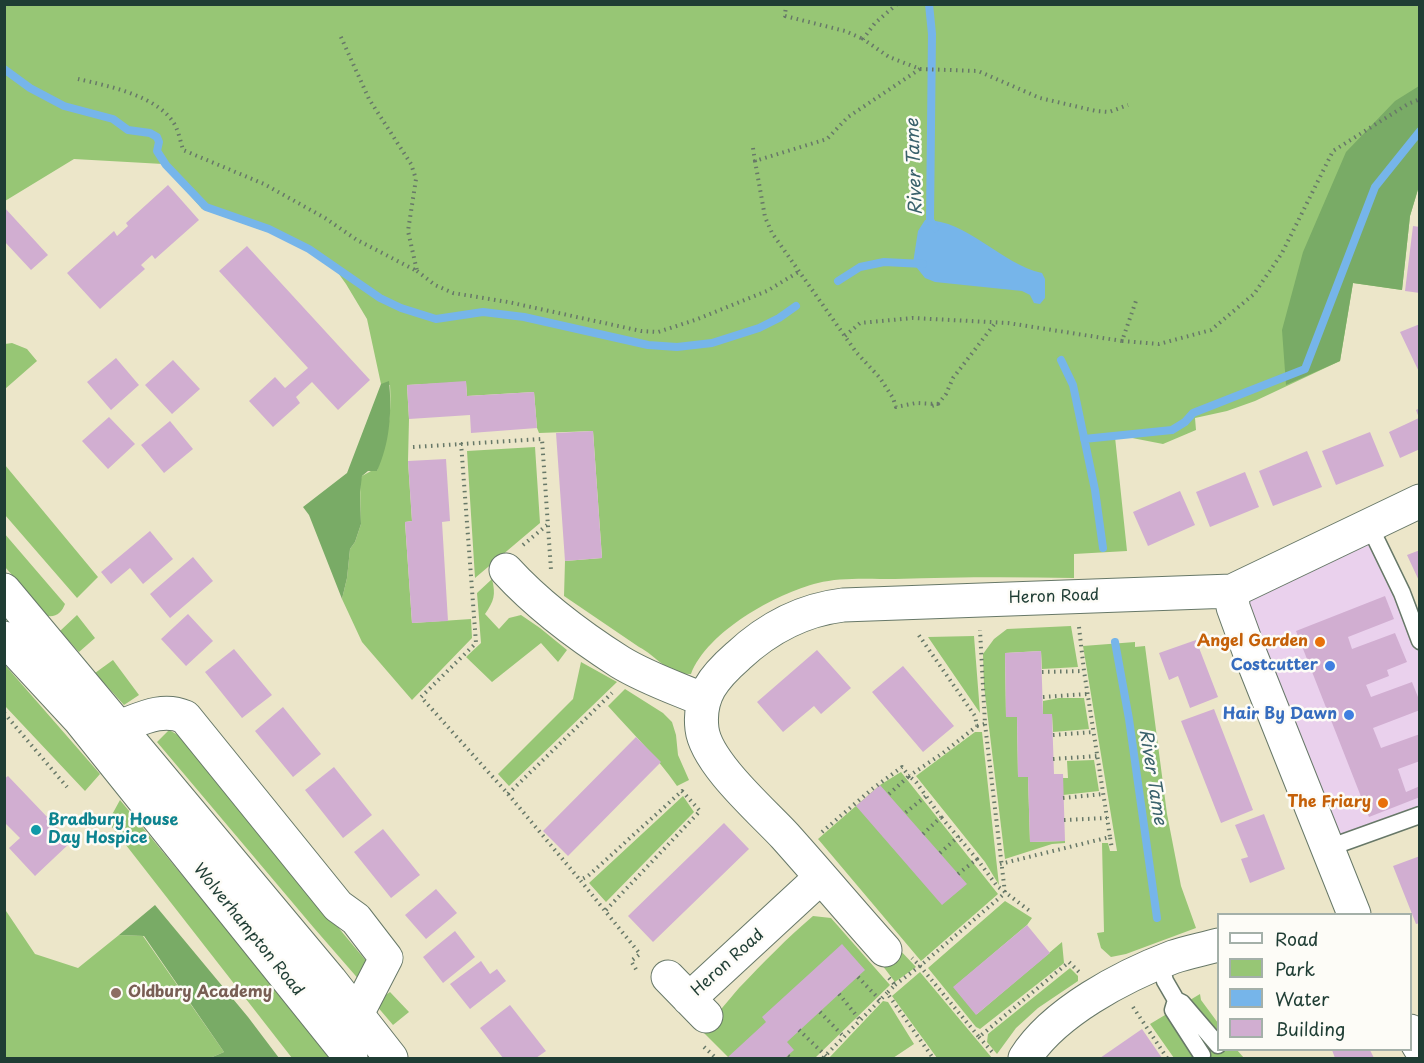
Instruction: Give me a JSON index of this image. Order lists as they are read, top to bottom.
{
  "streets": {
    "main road": ["Heron Road", "Wolverhampton Road"]
  },
  "water": ["River Tame"],
  "places": [
    "Angel Garden",
    "Costcutter",
    "Hair By Dawn",
    "The Friary",
    "Bradbury House Day Hospice",
    "Oldbury Academy"
  ],
  "legend": [
    "Road",
    "Park",
    "Water",
    "Building"
  ]
}
